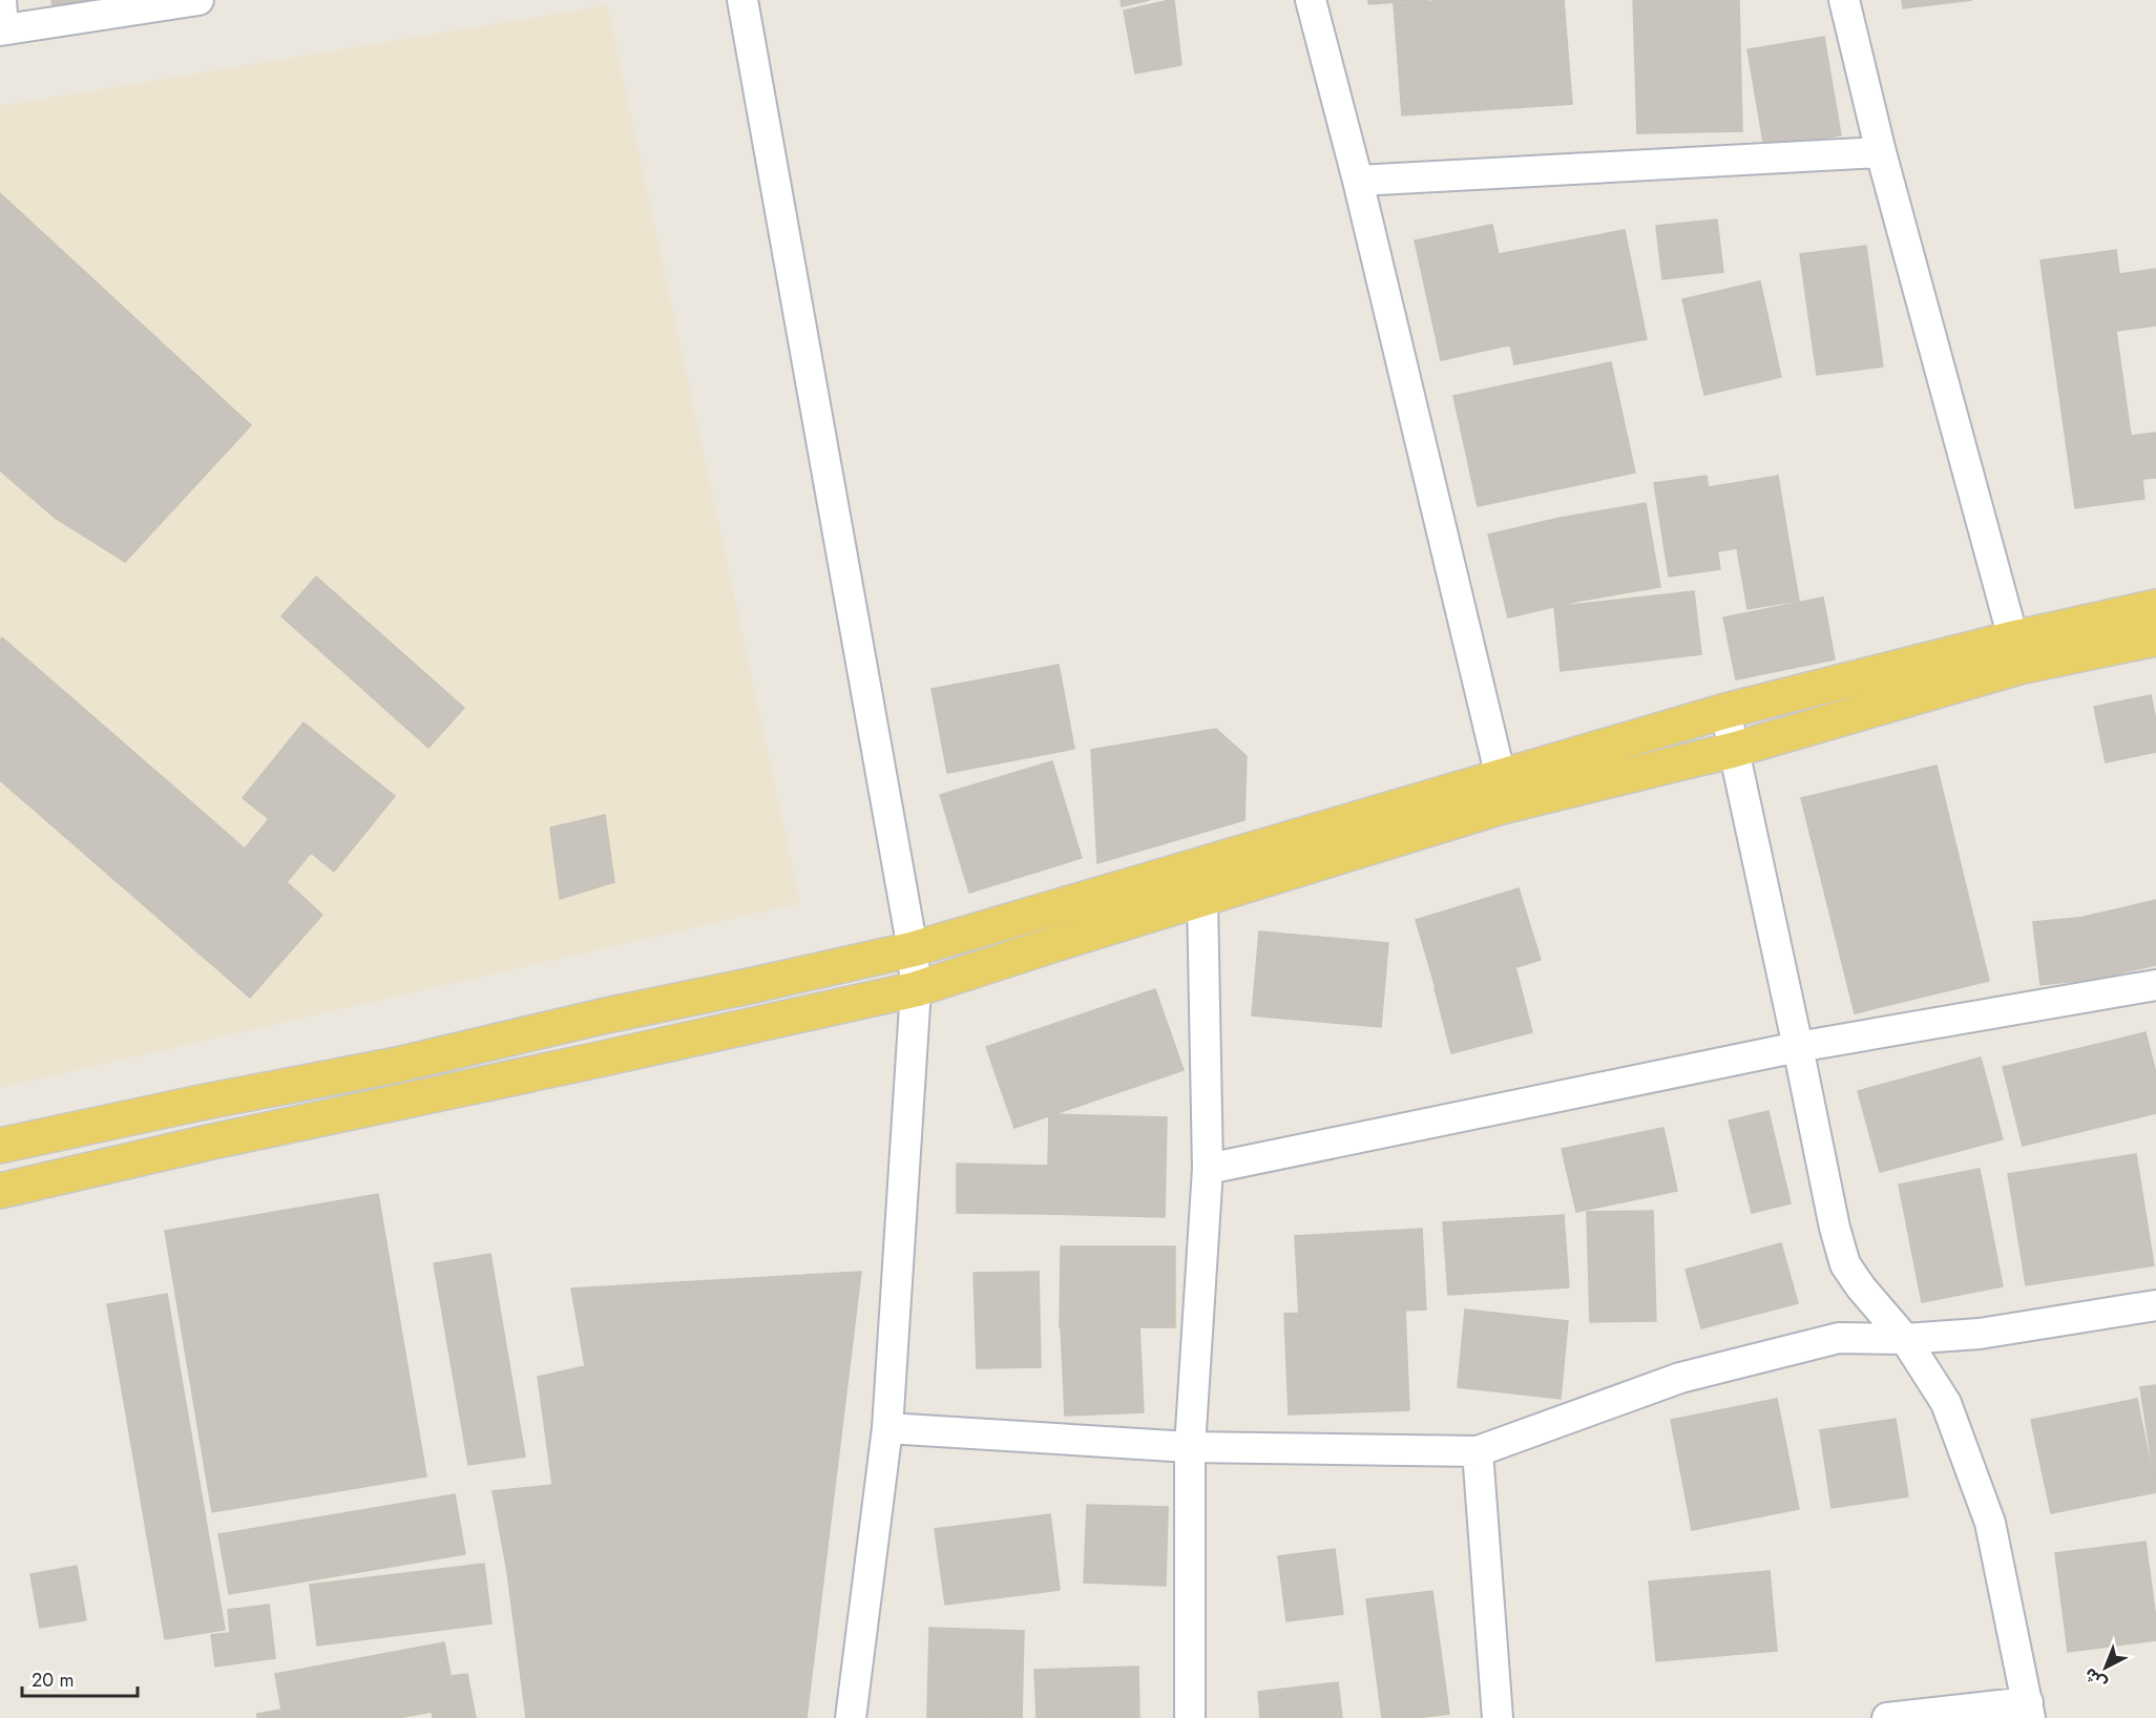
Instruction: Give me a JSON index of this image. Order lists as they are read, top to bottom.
{
  "scale_bar": "20 m",
  "north": "bottom left"
}
